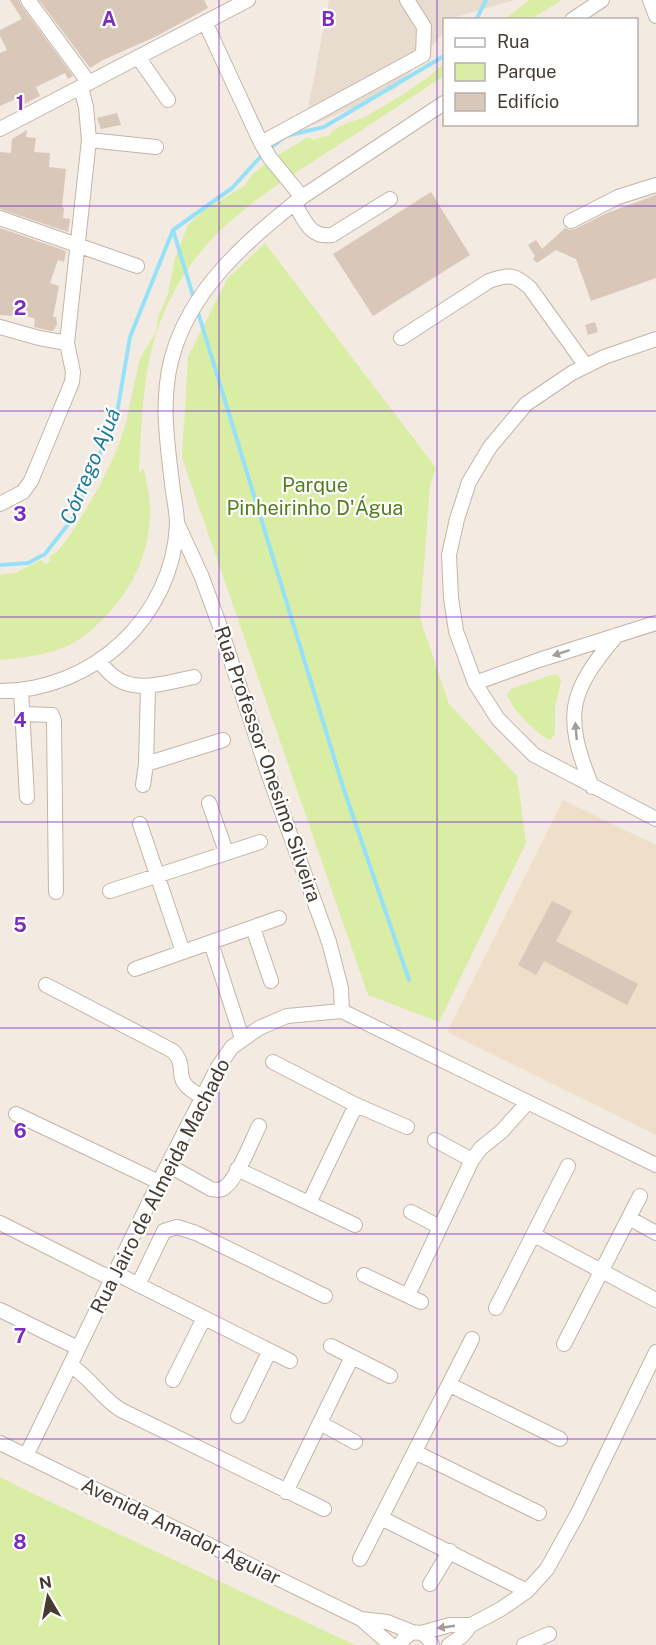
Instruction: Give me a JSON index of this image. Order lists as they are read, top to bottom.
{
  "streets": {
    "street": ["Rua Professor Onesimo Silveira", "Rua Jairo de Almeida Machado", "Avenida Amador Aguiar"]
  },
  "crossings": [
    ["Rua Professor Onesimo Silveira", "Rua Jairo de Almeida Machado"],
    ["Rua Jairo de Almeida Machado", "Avenida Amador Aguiar"]
  ],
  "water": ["Córrego Ajuá"],
  "parks": ["Parque Pinheirinho D'Água"],
  "legend": ["Rua", "Parque", "Edifício"],
  "north": "top",
  "grid": {
    "columns": ["A", "B"],
    "rows": [
      "1",
      "2",
      "3",
      "4",
      "5",
      "6",
      "7",
      "8"
    ]
  }
}
